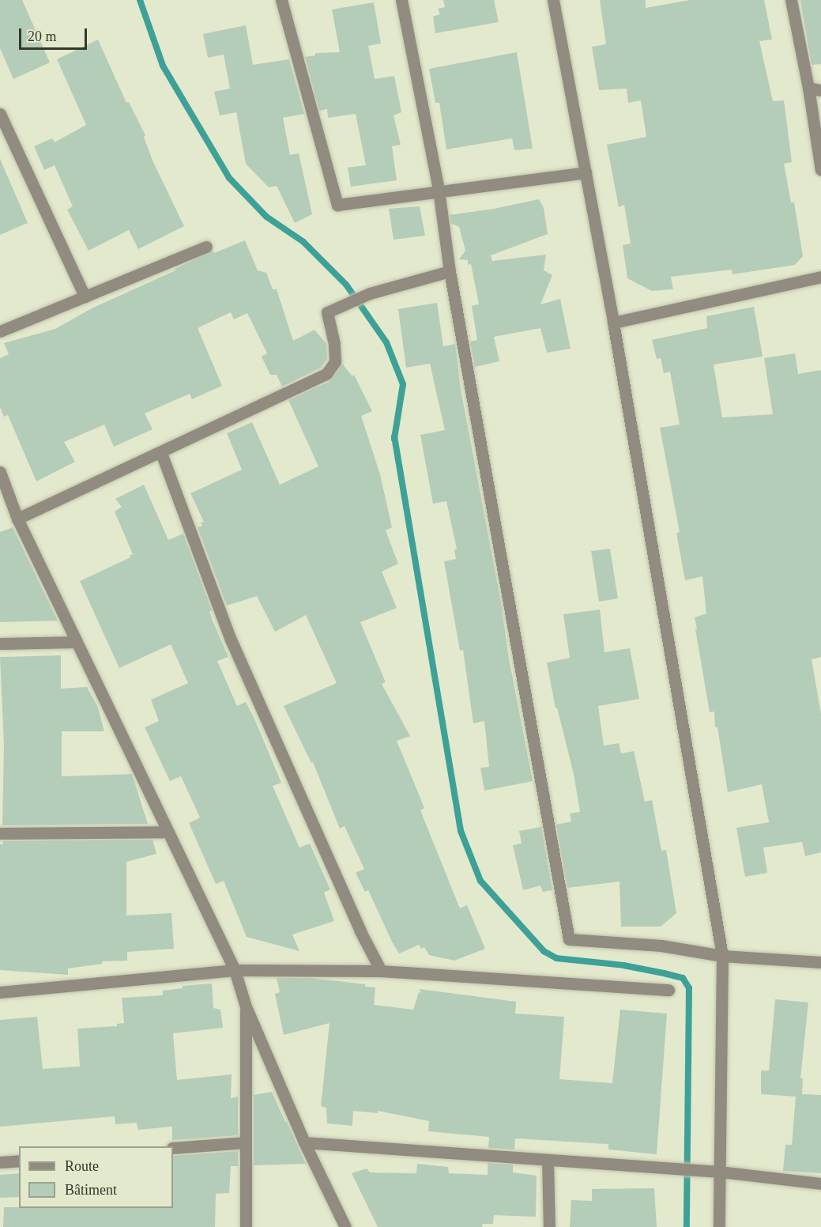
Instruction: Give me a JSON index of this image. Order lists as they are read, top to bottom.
{
  "legend": ["Route", "Bâtiment"],
  "scale_bar": "20 m"
}
